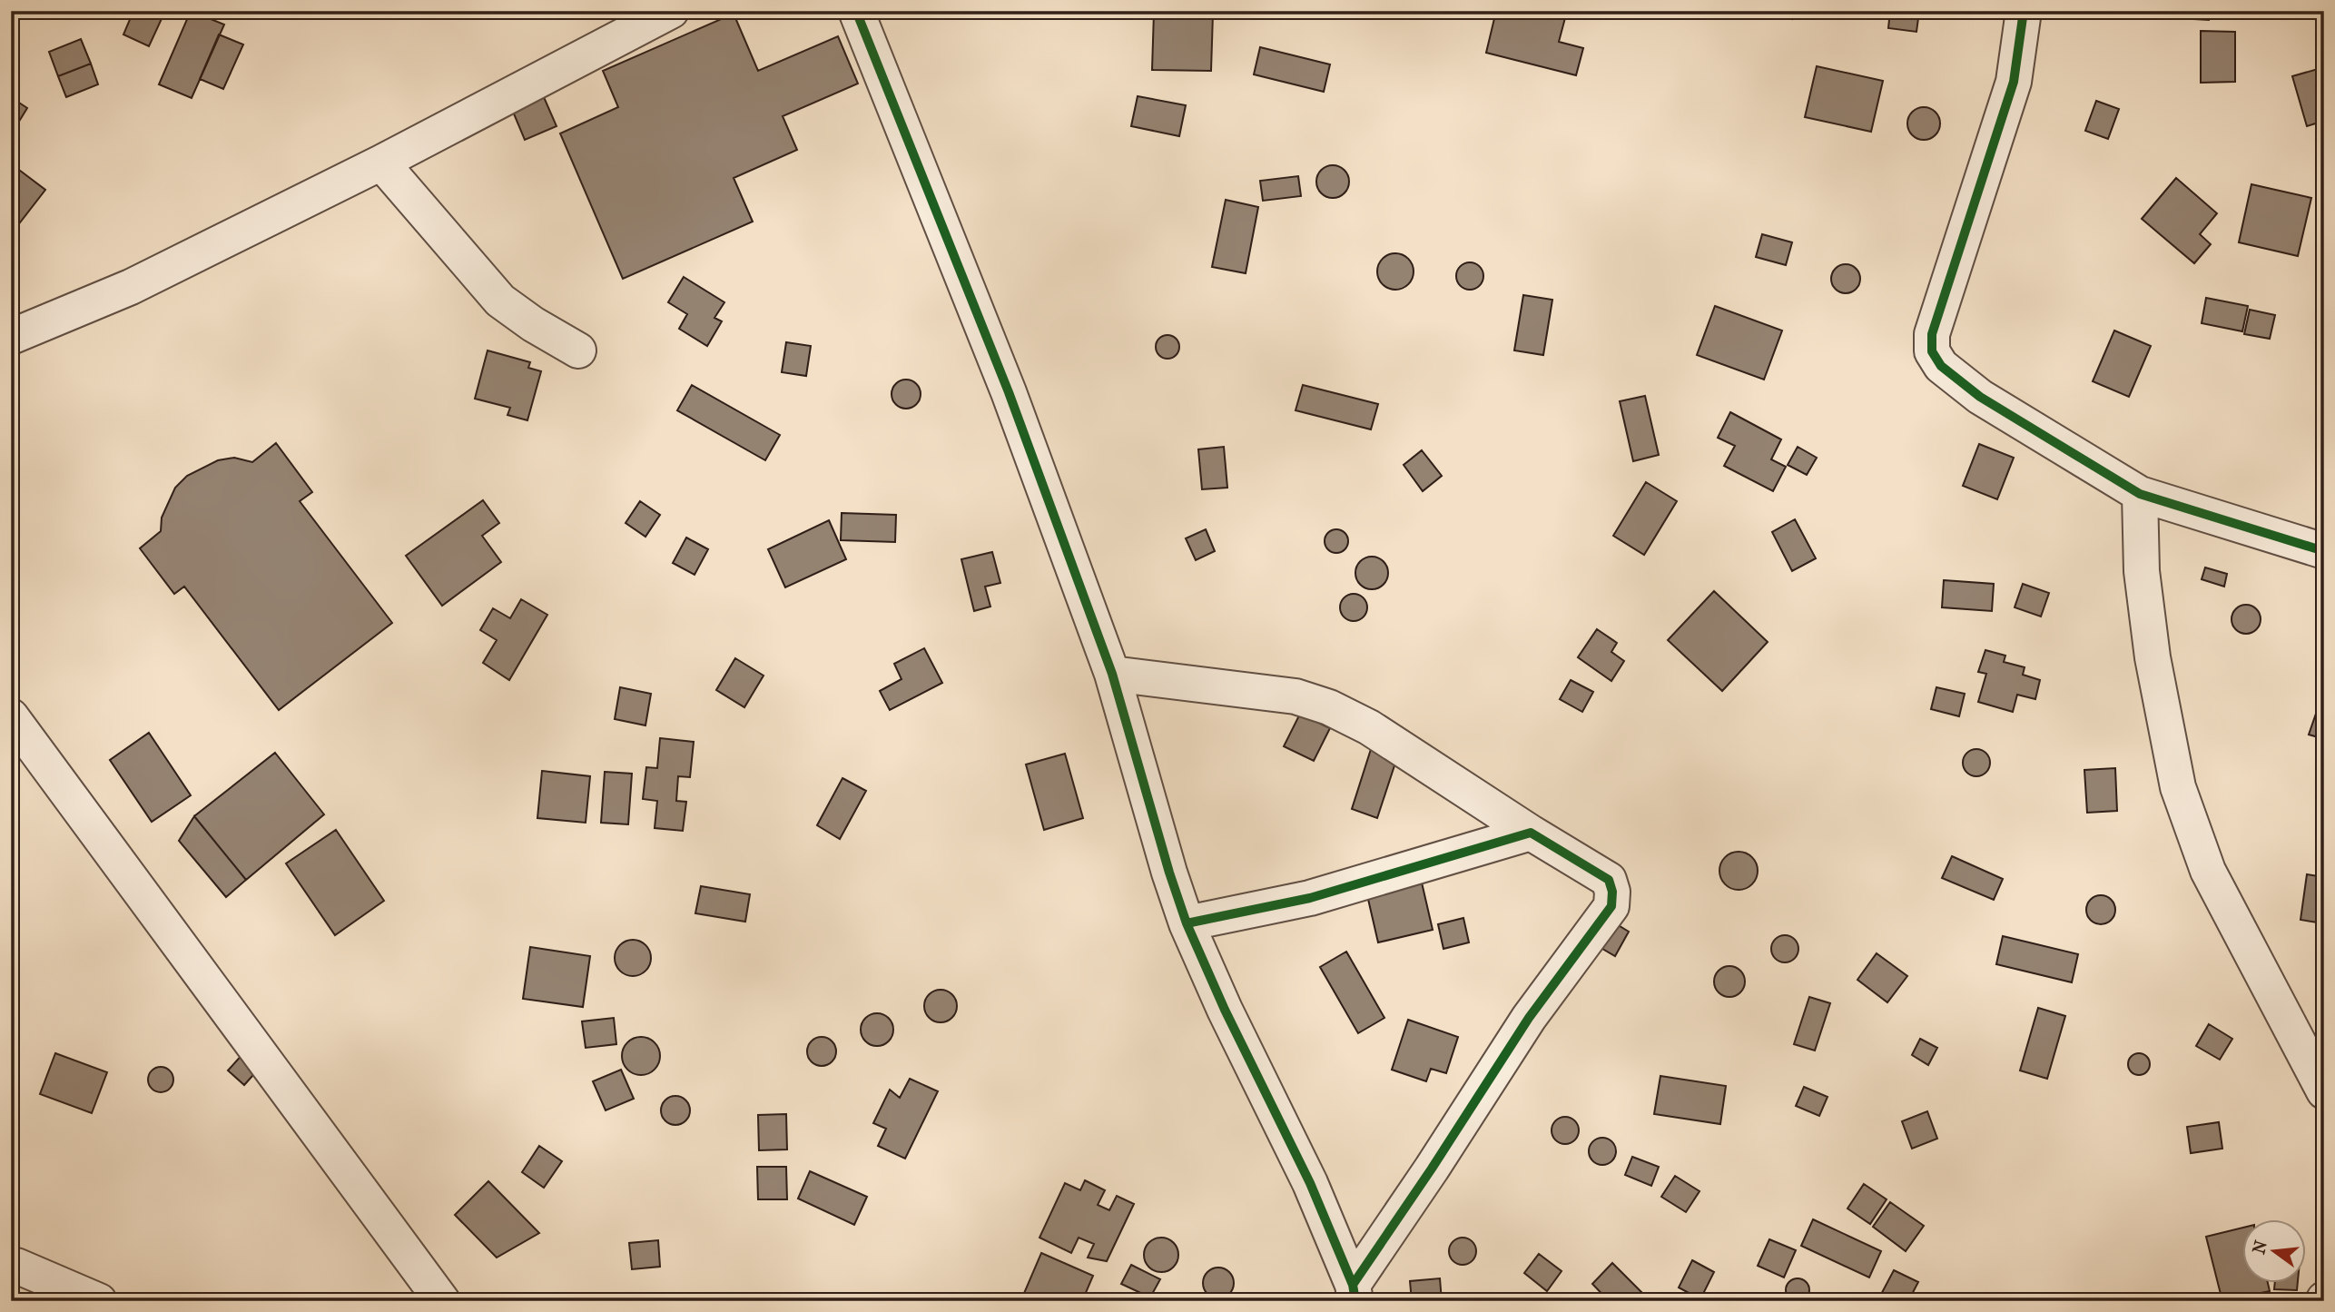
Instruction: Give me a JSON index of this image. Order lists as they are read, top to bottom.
{
  "north": "left"
}
